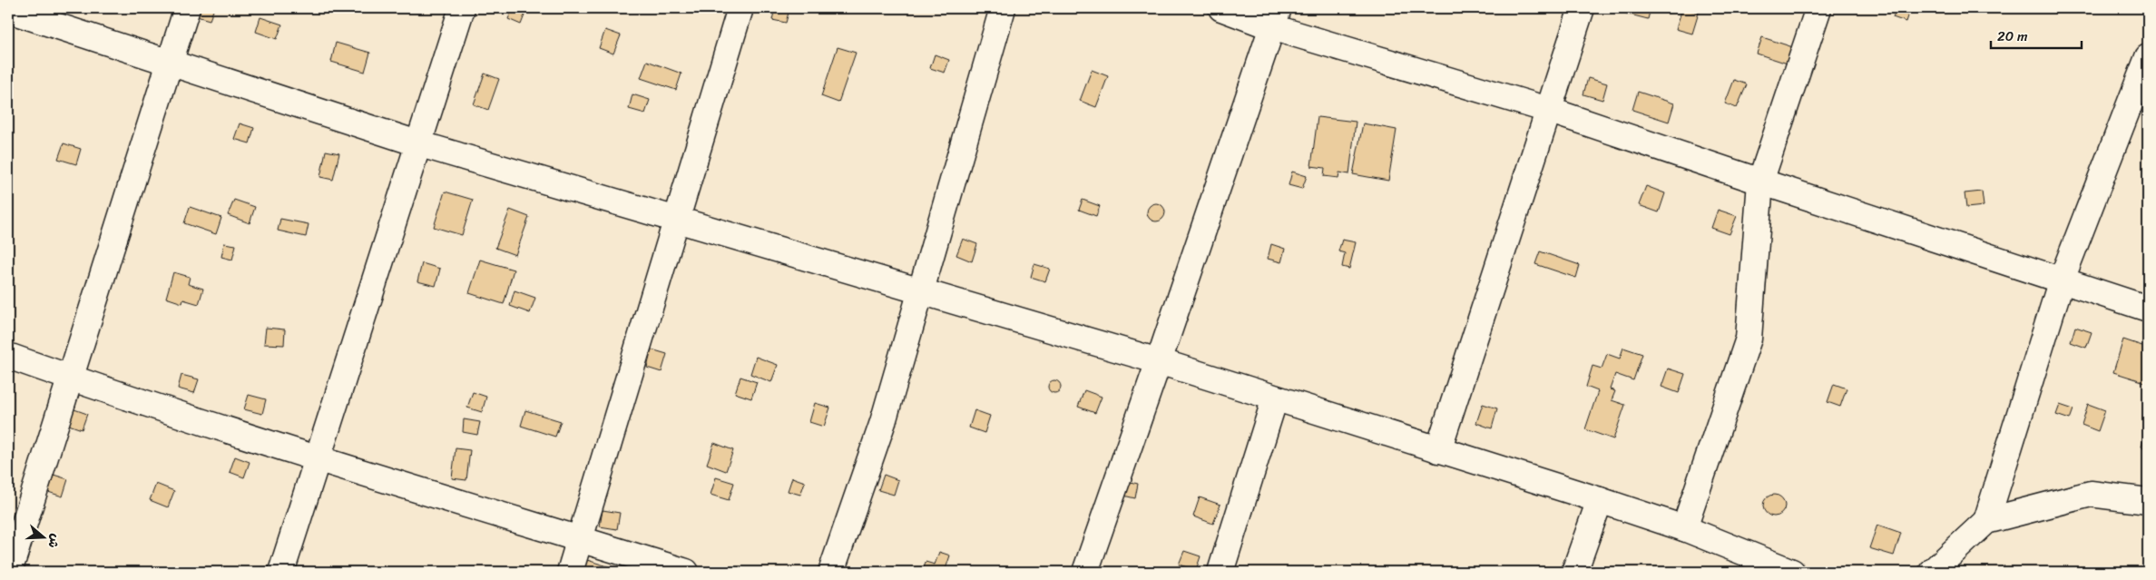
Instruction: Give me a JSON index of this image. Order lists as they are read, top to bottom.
{
  "scale_bar": "20 m",
  "north": "right"
}
